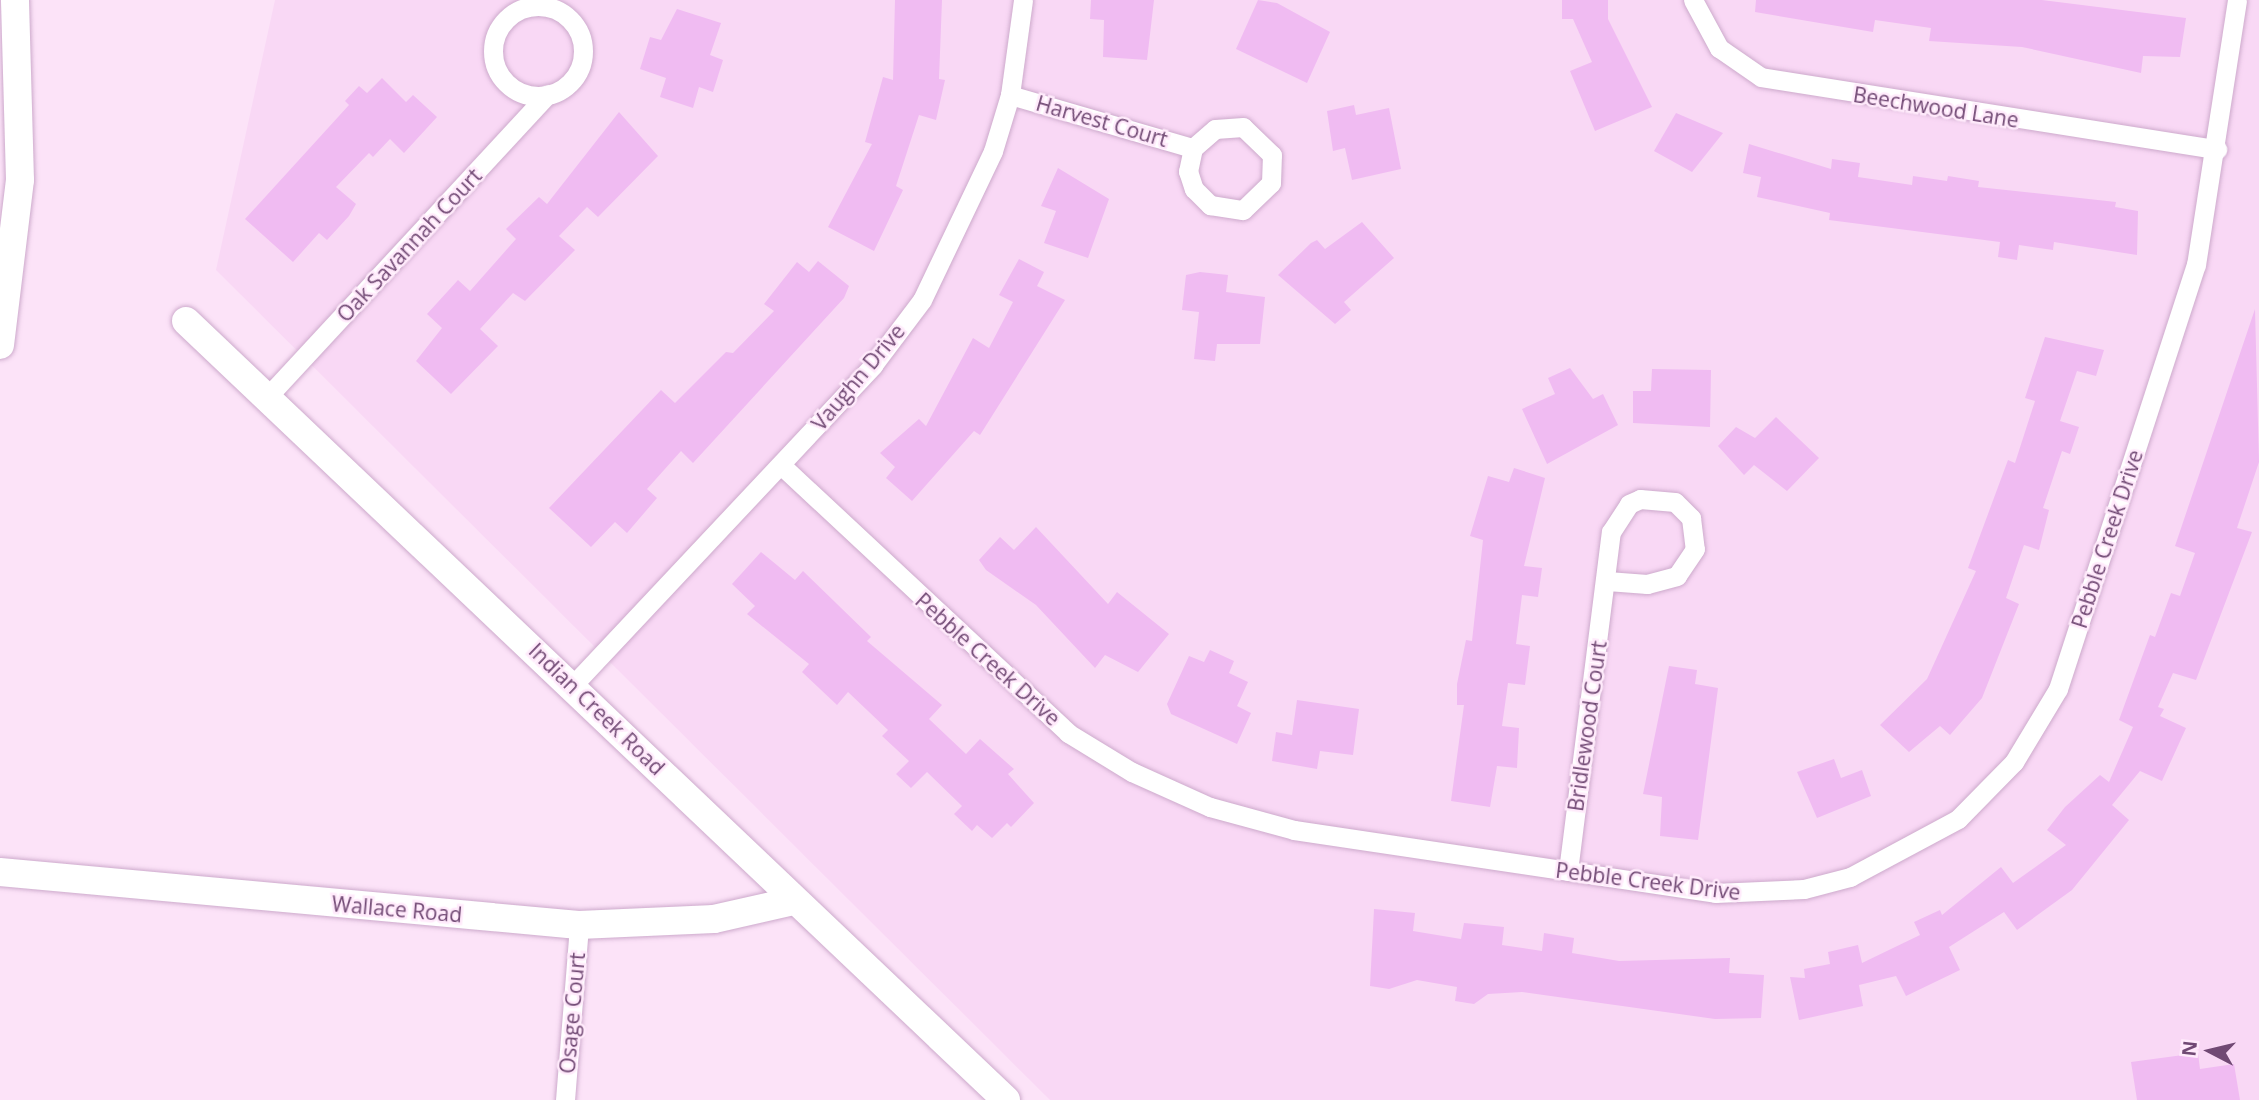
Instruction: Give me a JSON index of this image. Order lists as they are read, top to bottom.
{
  "streets": {
    "street": [
      "Beechwood Lane",
      "Harvest Court",
      "Oak Savannah Court",
      "Vaughn Drive",
      "Pebble Creek Drive",
      "Indian Creek Road",
      "Bridlewood Court",
      "Wallace Road",
      "Osage Court"
    ]
  },
  "crossings": [
    ["Beechwood Lane", "Pebble Creek Drive"],
    ["Harvest Court", "Vaughn Drive"],
    ["Oak Savannah Court", "Indian Creek Road"],
    ["Vaughn Drive", "Pebble Creek Drive"],
    ["Vaughn Drive", "Indian Creek Road"],
    ["Pebble Creek Drive", "Bridlewood Court"],
    ["Indian Creek Road", "Wallace Road"],
    ["Wallace Road", "Osage Court"]
  ],
  "north": "left"
}
